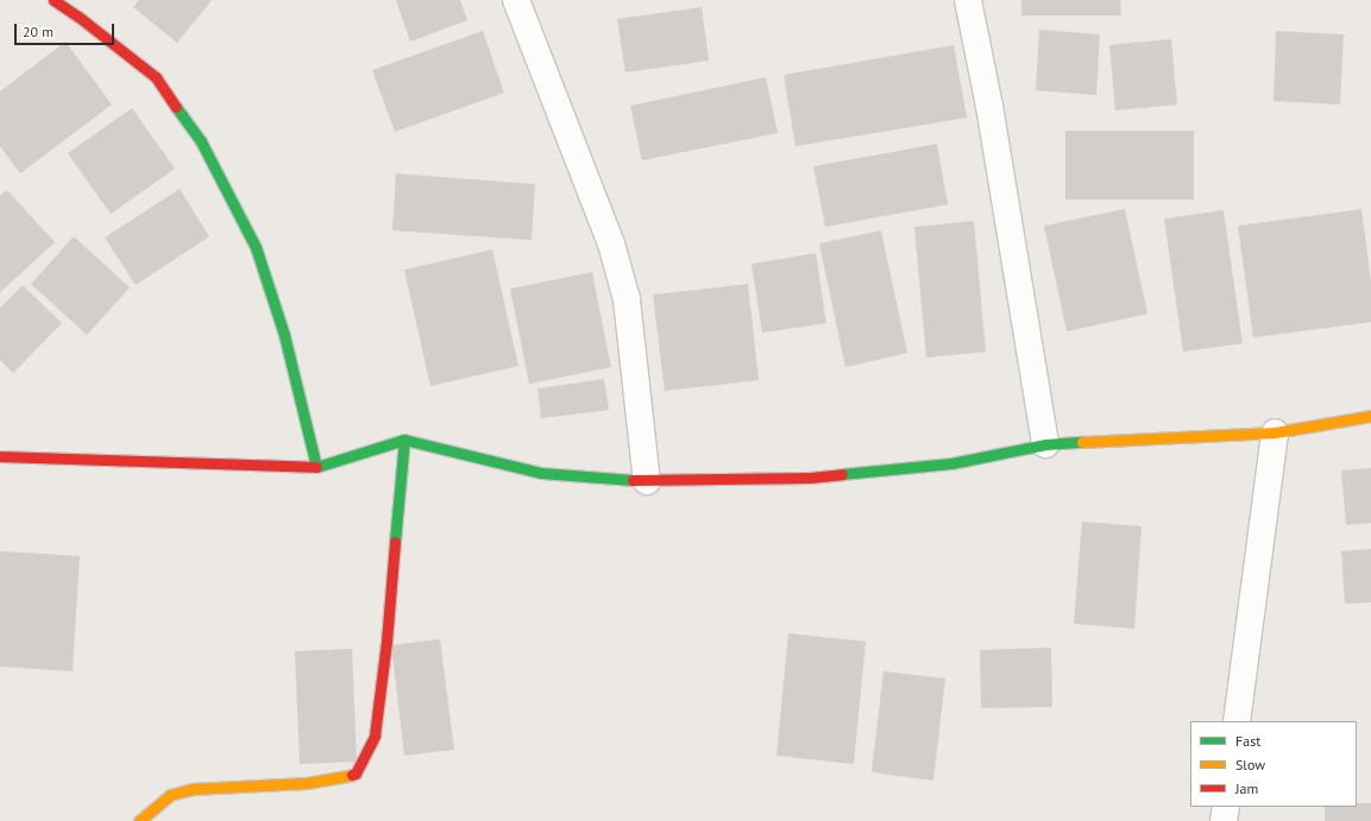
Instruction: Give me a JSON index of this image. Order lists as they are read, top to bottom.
{
  "legend": ["Fast", "Slow", "Jam"],
  "scale_bar": "20 m"
}
